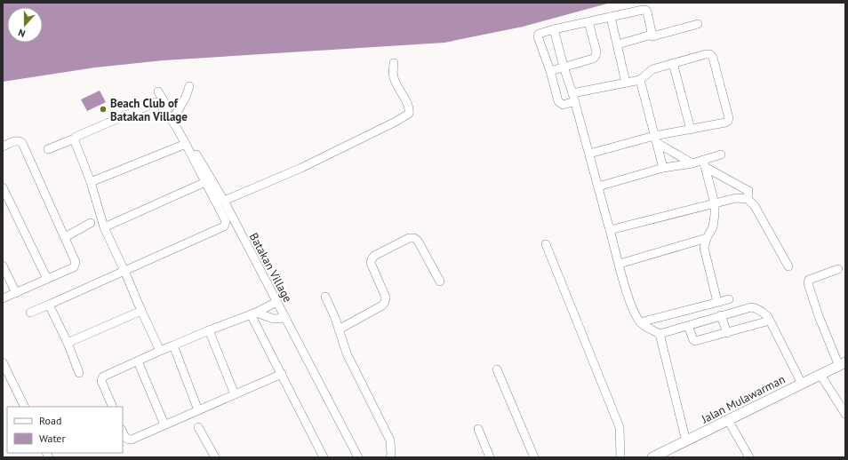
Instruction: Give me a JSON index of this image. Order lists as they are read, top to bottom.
{
  "streets": {
    "main road": ["Jalan Mulawarman"],
    "street": ["Batakan Village"]
  },
  "places": ["Beach Club of Batakan Village"],
  "legend": ["Road", "Water"],
  "north": "bottom"
}
